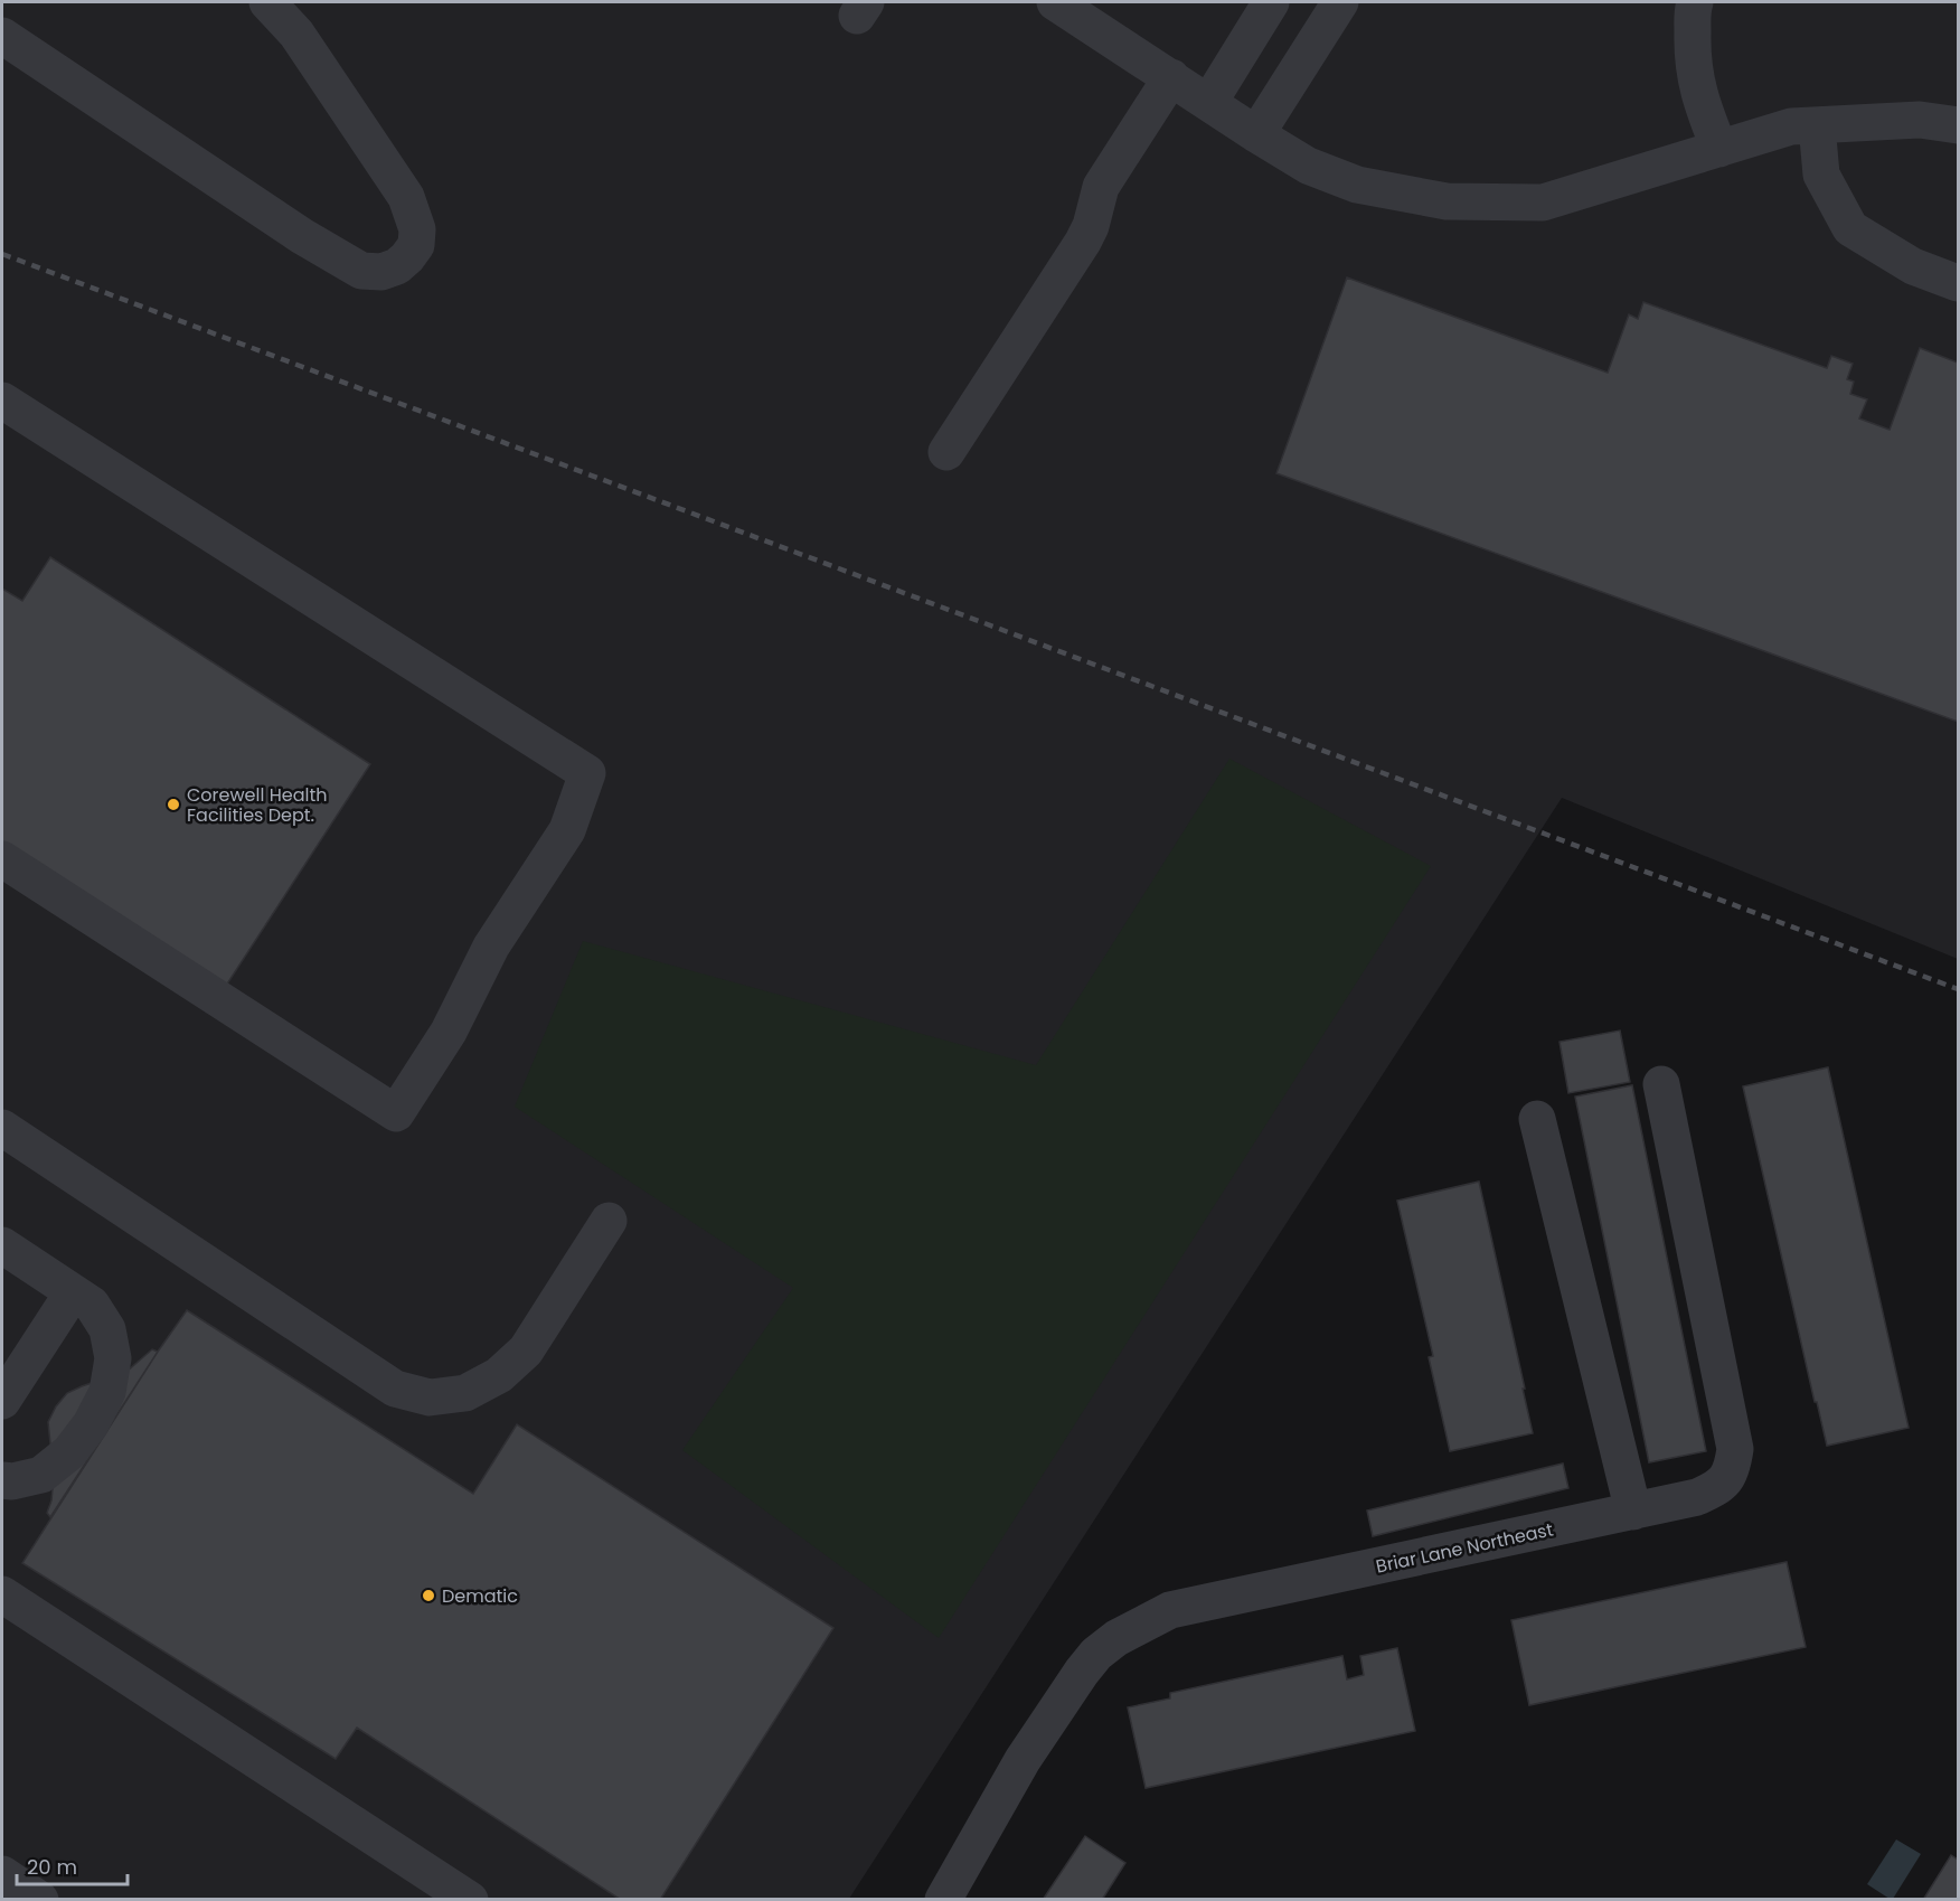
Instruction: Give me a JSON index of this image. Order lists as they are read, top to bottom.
{
  "streets": {
    "street": ["Briar Lane Northeast"]
  },
  "places": ["Corewell Health Facilities Dept.", "Dematic"],
  "scale_bar": "20 m"
}
